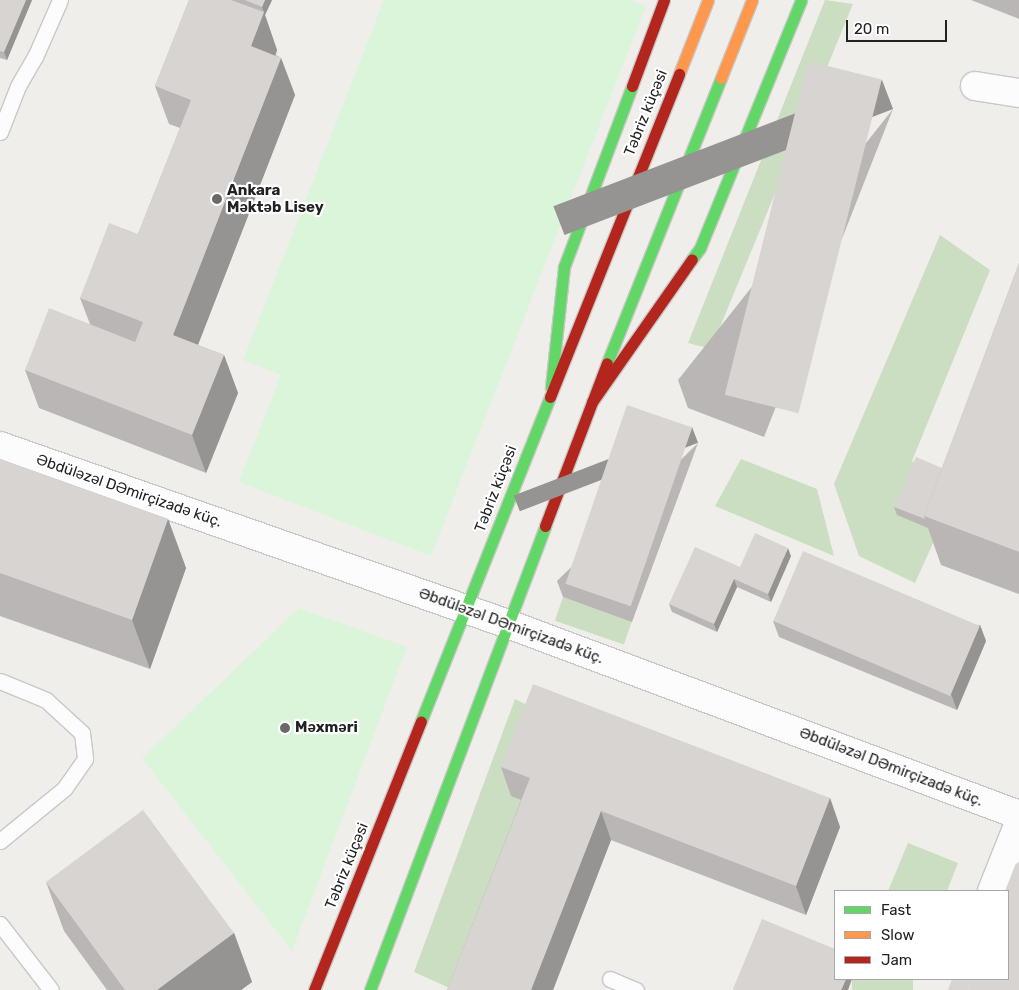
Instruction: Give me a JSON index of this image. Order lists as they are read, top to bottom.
{
  "streets": {
    "main road": ["Təbriz küçəsi"],
    "street": ["Əbdüləzəl DƏmirçizadə küç."]
  },
  "crossings": [
    ["Təbriz küçəsi", "Əbdüləzəl DƏmirçizadə küç."]
  ],
  "places": ["Ankara Məktəb Lisey", "Məxməri"],
  "legend": ["Fast", "Slow", "Jam"],
  "scale_bar": "20 m"
}
